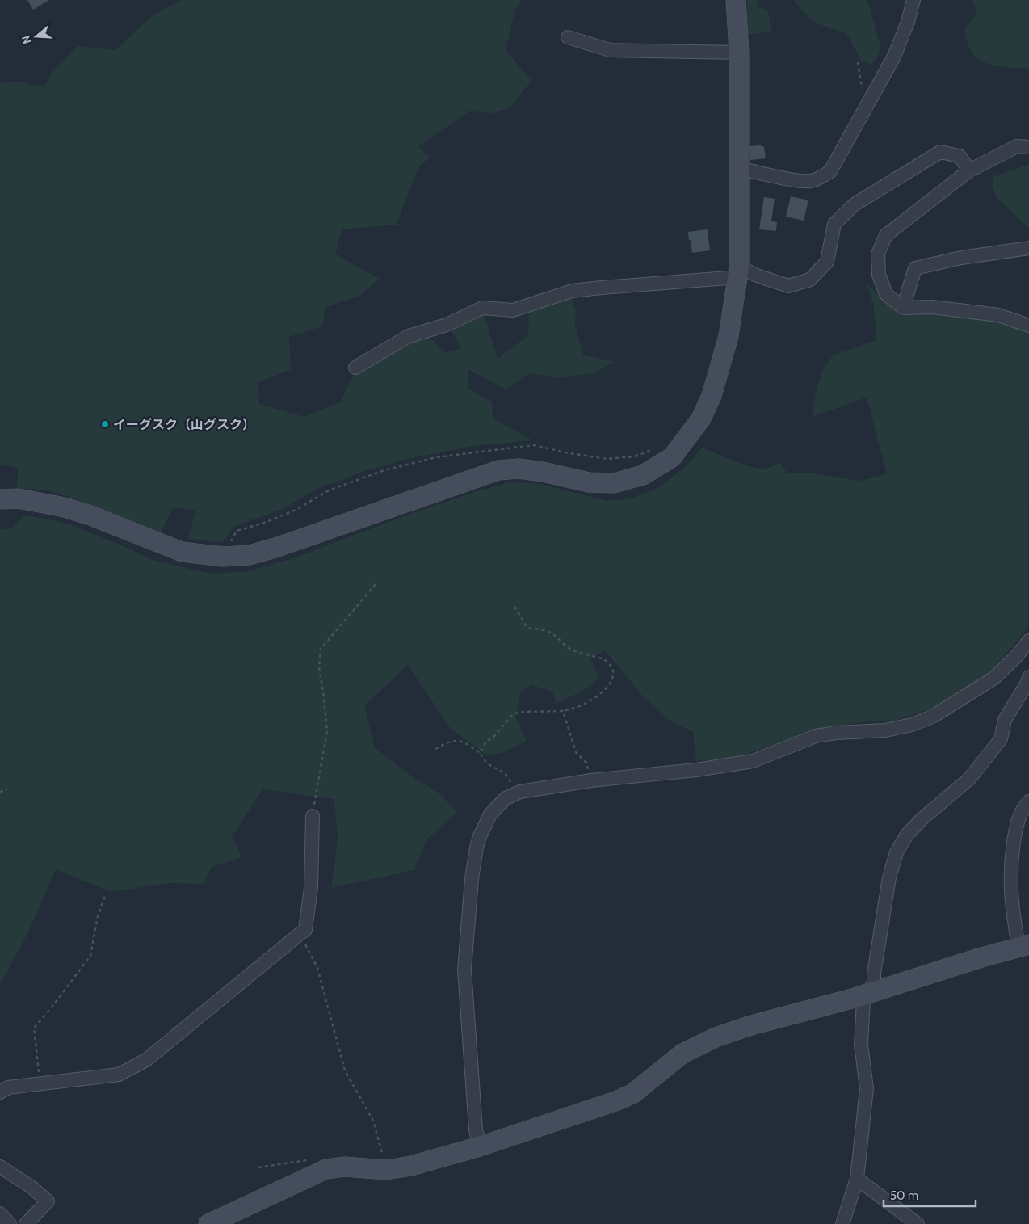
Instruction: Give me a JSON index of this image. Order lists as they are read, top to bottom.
{
  "places": ["イーグスク（山グスク）"],
  "scale_bar": "50 m",
  "north": "left"
}
